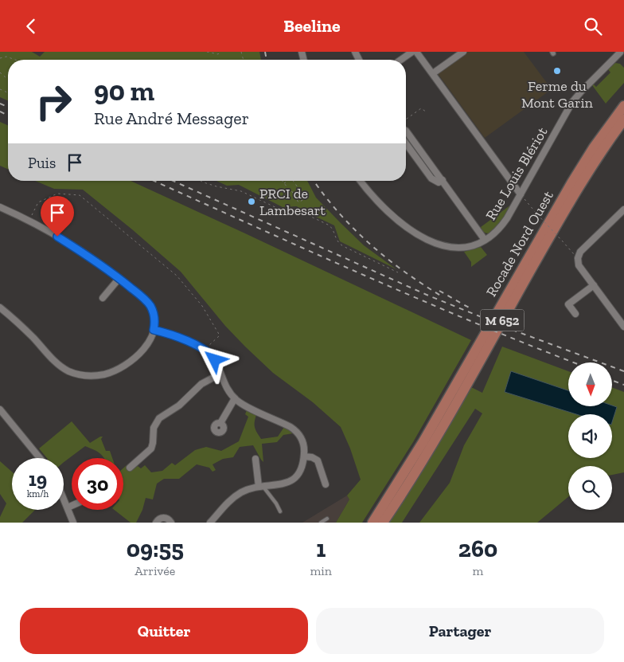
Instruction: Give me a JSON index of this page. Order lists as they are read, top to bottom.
{
  "streets": {
    "highway": ["Rocade Nord Ouest", "M 652"],
    "street": ["Rue Louis Blériot"]
  },
  "places": ["Ferme du Mont Garin", "PRCI de Lambesart"],
  "north": "bottom",
  "page": {
    "header": "Beeline",
    "turn": ["90 m", "Rue André Messager"],
    "then": "Puis",
    "speed": "19 km/h",
    "limit": "30",
    "eta": [
      "09:55",
      "Arrivée",
      "1",
      "min",
      "260",
      "m"
    ],
    "buttons": ["Quitter", "Partager"]
  }
}
